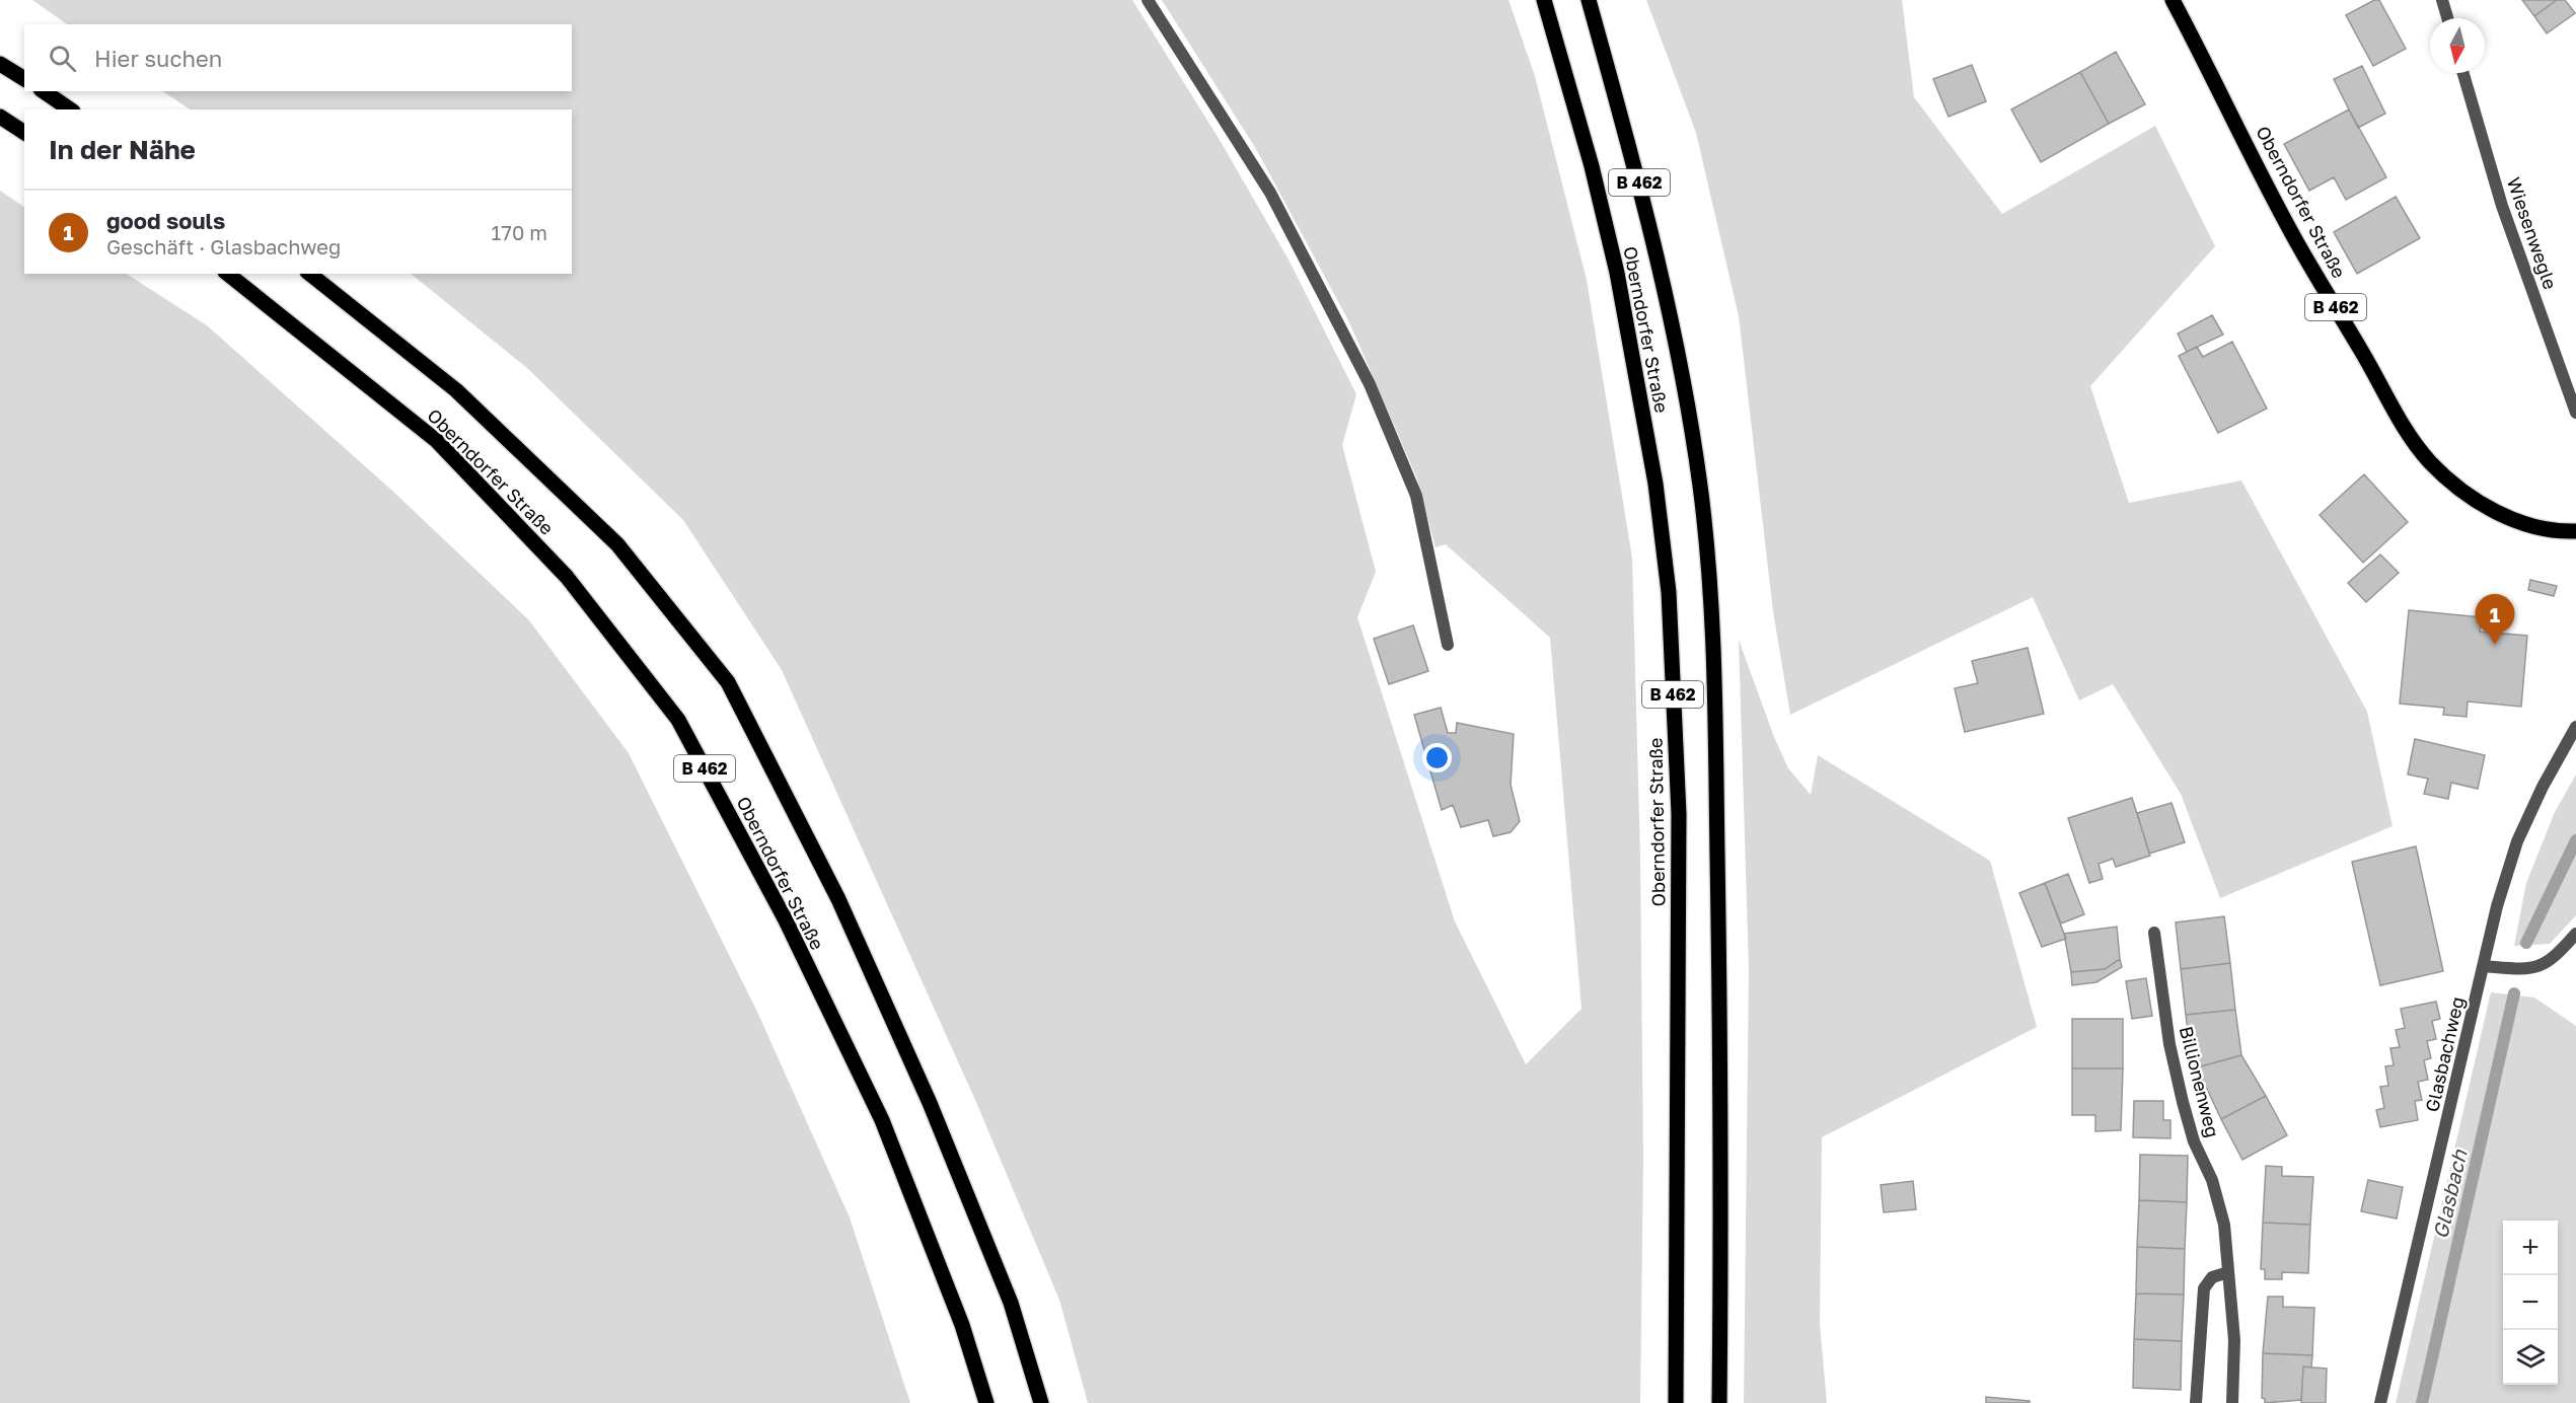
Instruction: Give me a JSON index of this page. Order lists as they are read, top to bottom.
{
  "streets": {
    "main road": ["B 462", "Oberndorfer Straße"],
    "street": ["Wiesenwegle", "Glasbachweg", "Billionenweg"]
  },
  "water": ["Glasbach"],
  "north": "bottom",
  "page": {
    "search": "Hier suchen",
    "heading": "In der Nähe",
    "list": [
      {
        "mark": "1",
        "name": "good souls",
        "note": "Geschäft · Glasbachweg",
        "value": "170 m"
      }
    ],
    "pins": "1",
    "map_buttons": ["+", "−"]
  }
}
